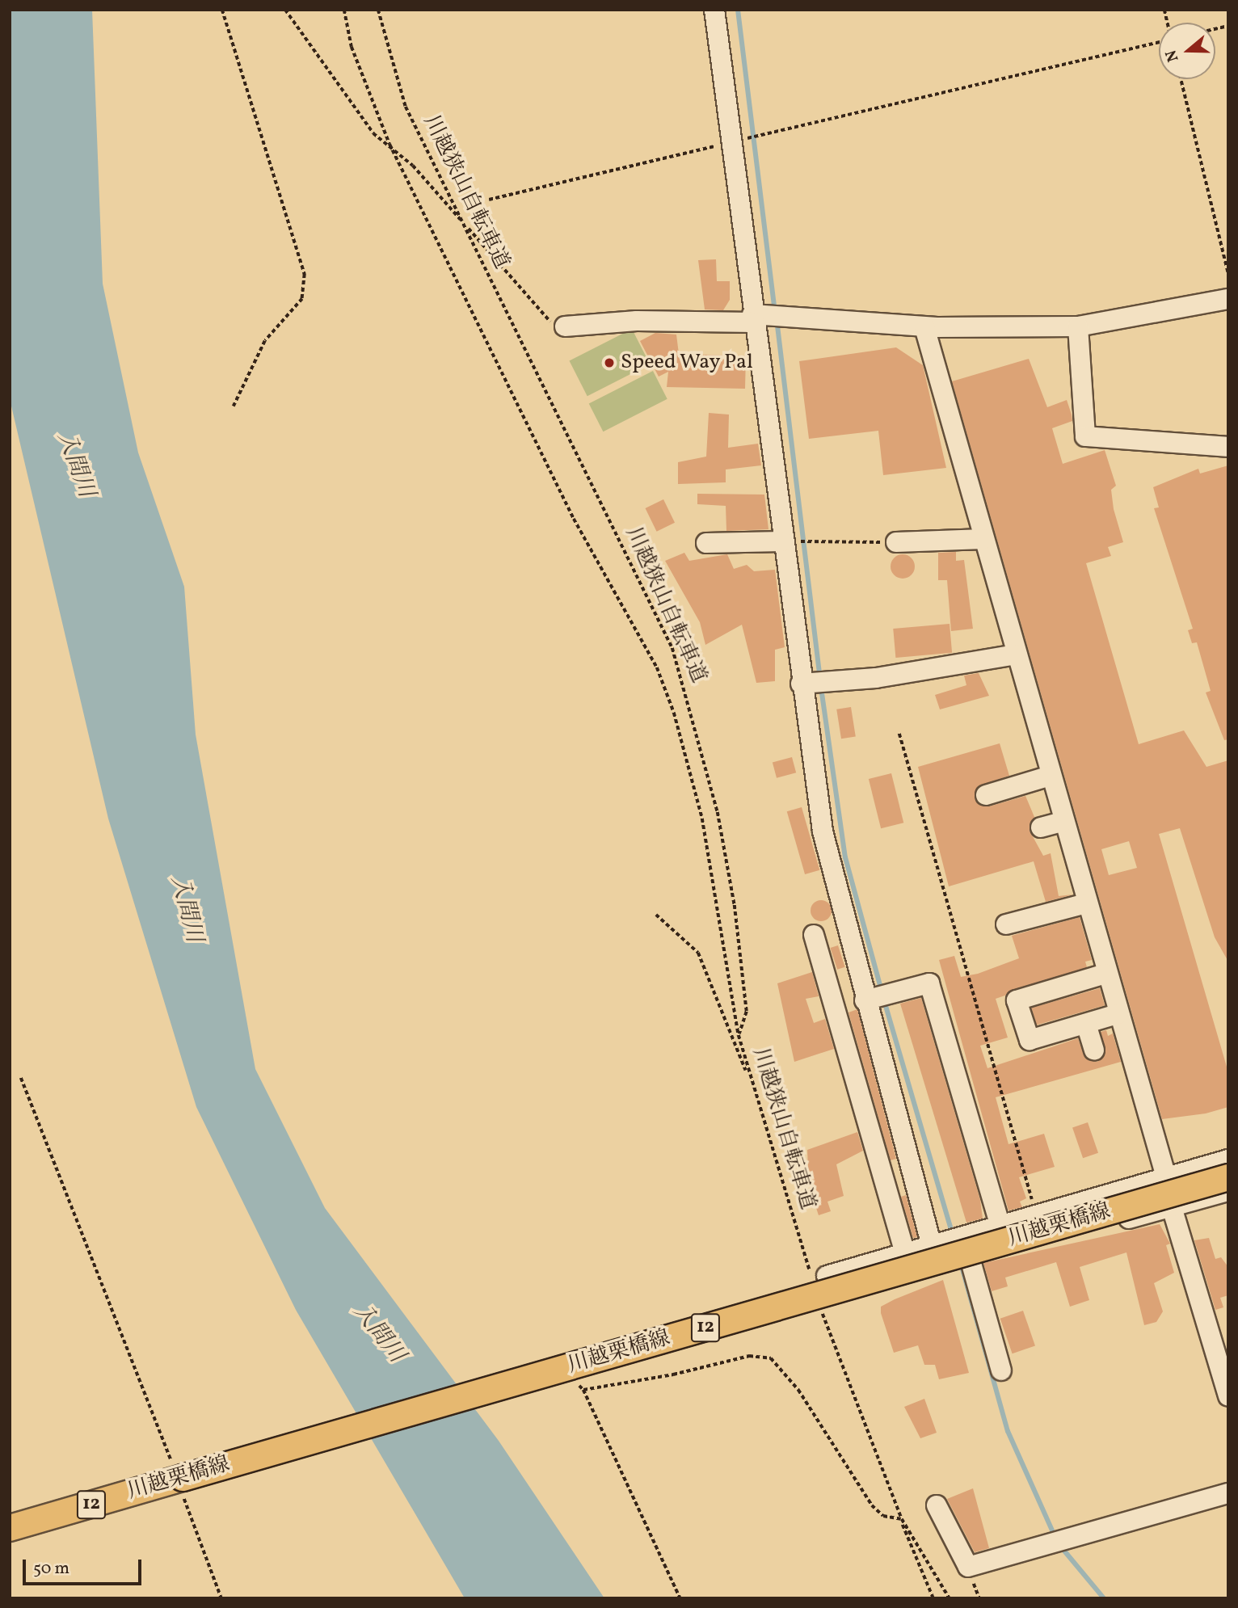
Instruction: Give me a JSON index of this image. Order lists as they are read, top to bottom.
{
  "streets": {
    "main road": ["川越栗橋線", "12"],
    "path": ["川越狭山自転車道"]
  },
  "water": ["入間川"],
  "places": ["Speed Way Pal"],
  "scale_bar": "50 m",
  "north": "left"
}
